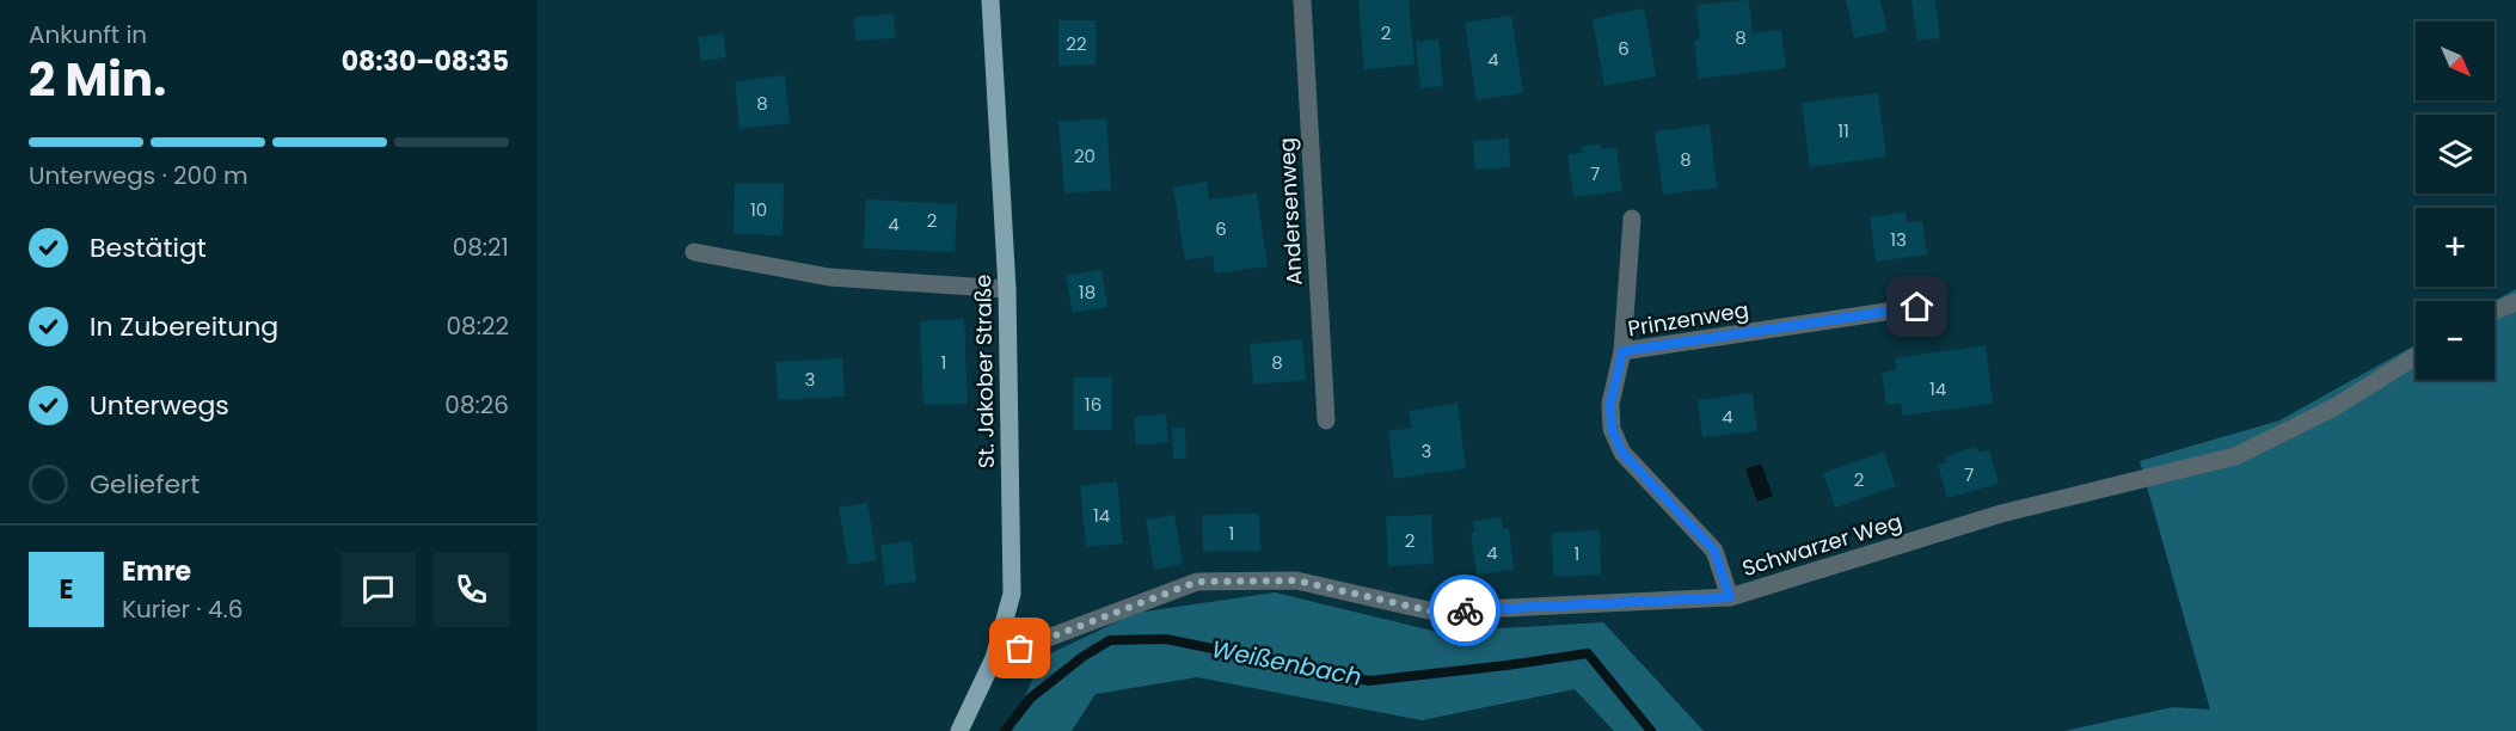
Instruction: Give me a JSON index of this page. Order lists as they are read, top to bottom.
{
  "streets": {
    "main road": ["St. Jakober Straße"],
    "street": ["Andersenweg", "Prinzenweg", "Schwarzer Weg"]
  },
  "crossings": [
    ["Prinzenweg", "Schwarzer Weg"],
    ["St. Jakober Straße", "Schwarzer Weg"]
  ],
  "water": ["Weißenbach"],
  "house_numbers": [
    "2",
    "8",
    "22",
    "6",
    "4",
    "8",
    "11",
    "20",
    "8",
    "7",
    "10",
    "2",
    "4",
    "6",
    "13",
    "18",
    "1",
    "8",
    "3",
    "14",
    "16",
    "4",
    "3",
    "7",
    "2",
    "14",
    "1",
    "2",
    "4",
    "1"
  ],
  "north": "bottom right",
  "page": {
    "heading": ["2 Min.", "Ankunft in", "08:30–08:35"],
    "panel": ["Emre", "Kurier · 4.6"],
    "map_buttons": ["+", "−"],
    "bar": "Unterwegs · 200 m",
    "list": [
      ["Bestätigt", "08:21"],
      ["In Zubereitung", "08:22"],
      ["Unterwegs", "08:26"],
      "Geliefert"
    ],
    "round": "E"
  }
}
